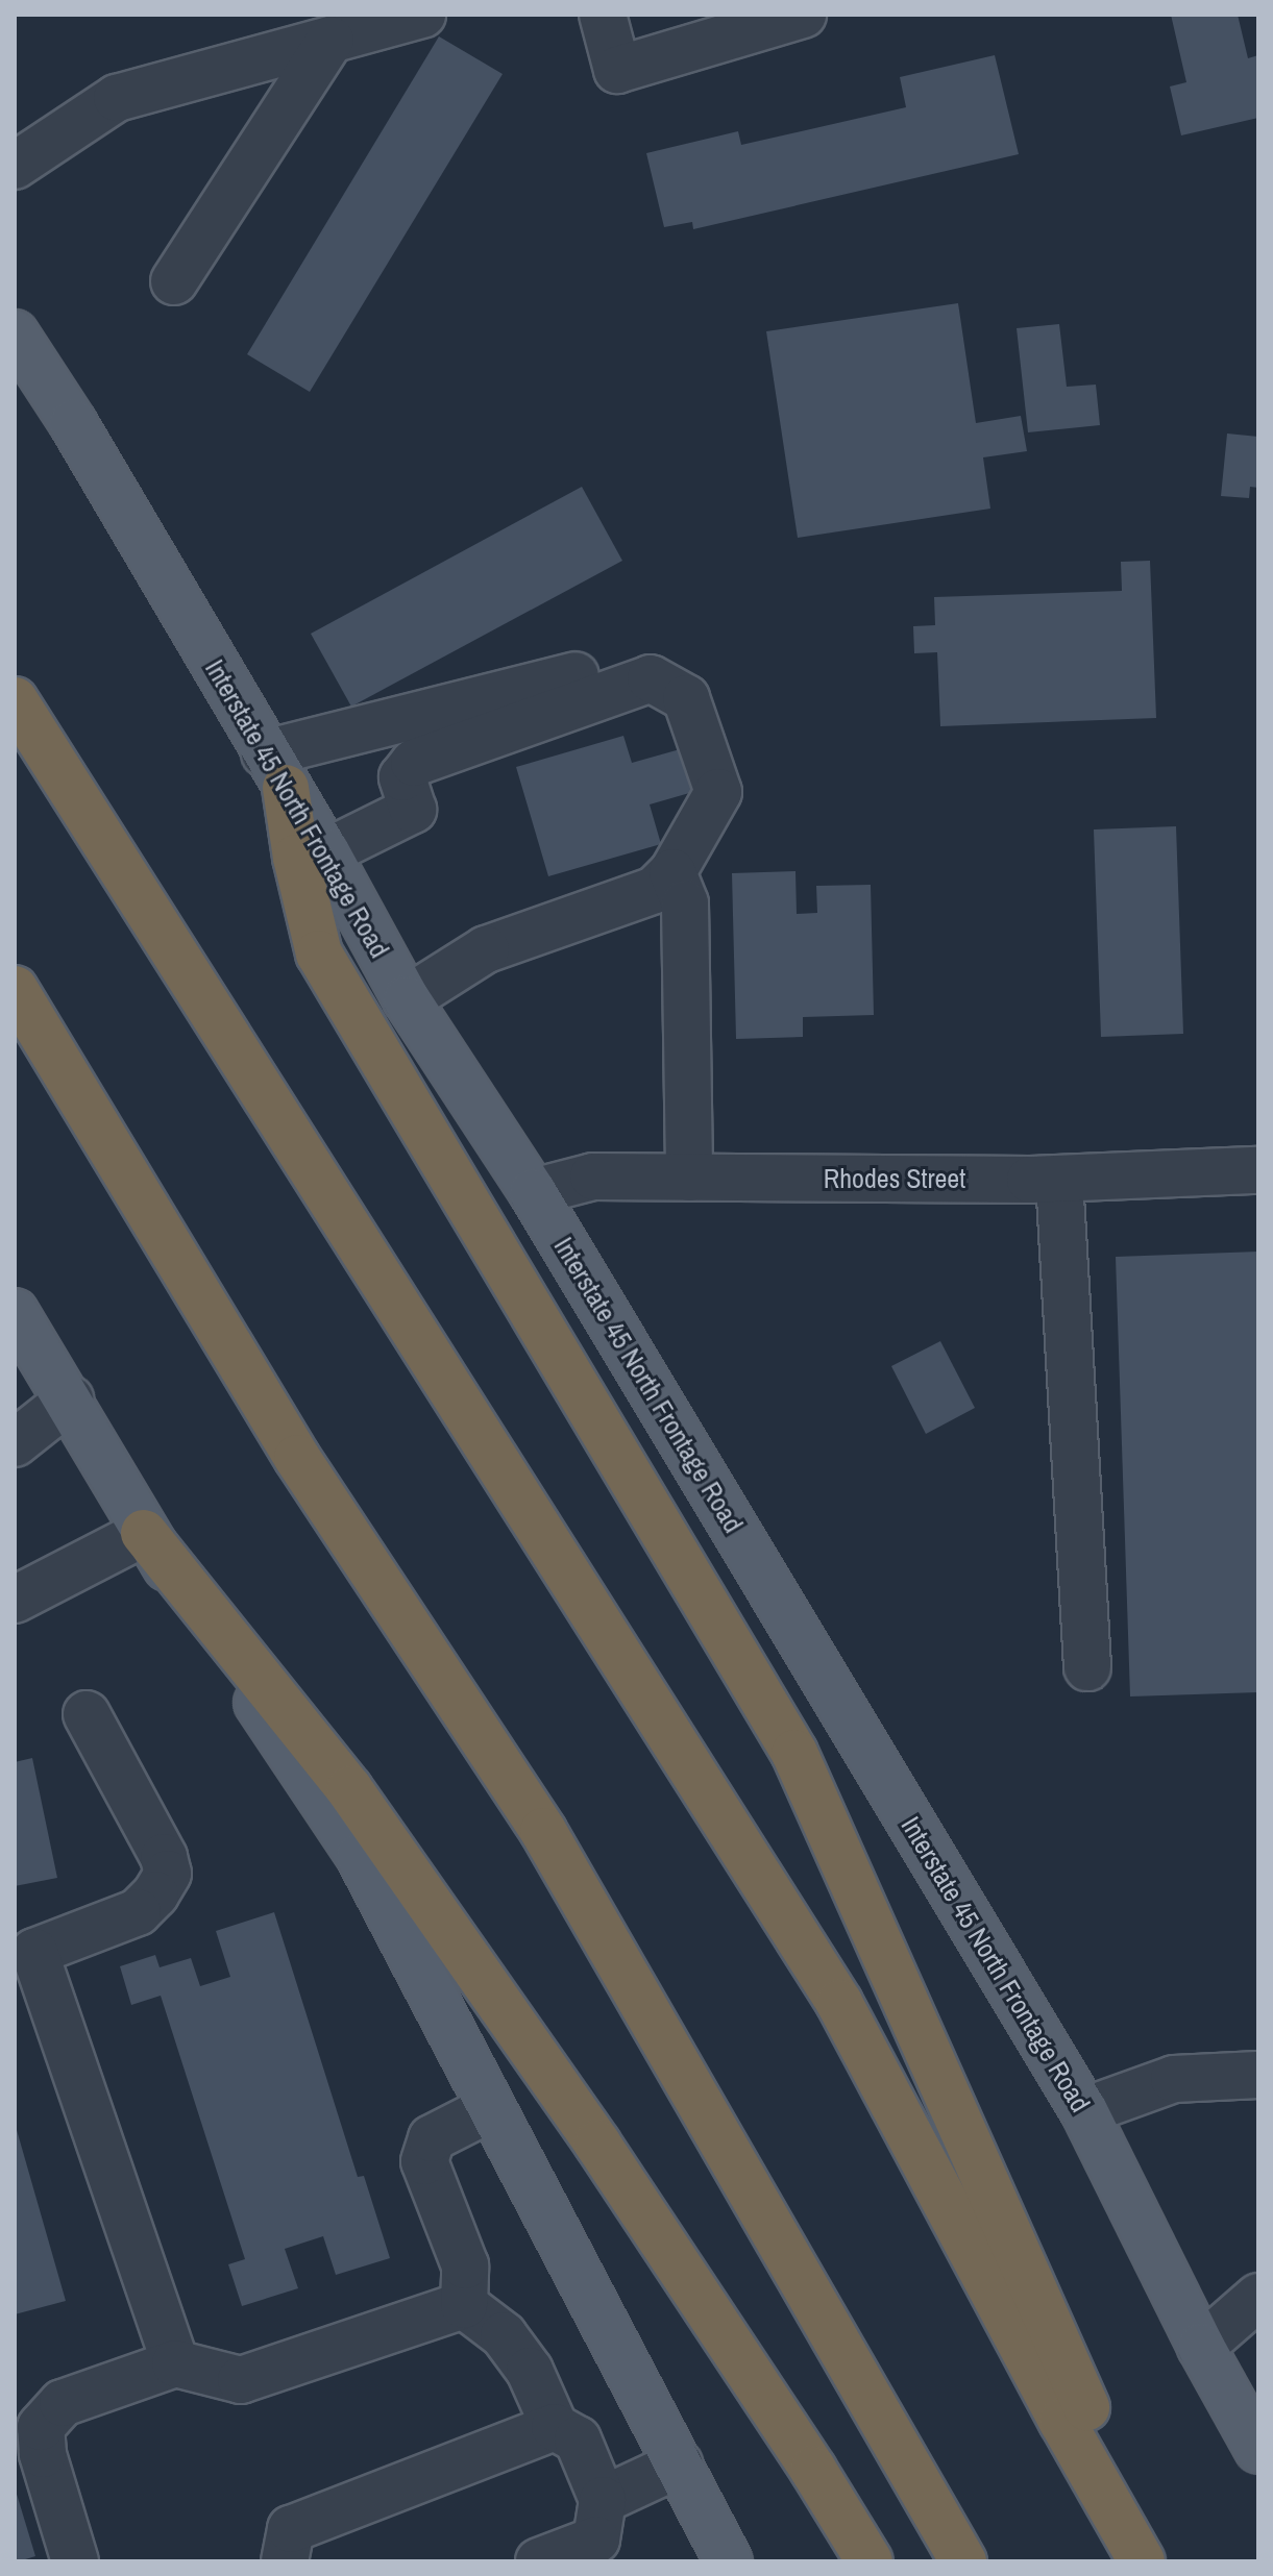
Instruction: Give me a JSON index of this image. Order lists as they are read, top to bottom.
{
  "streets": {
    "main road": ["Interstate 45 North Frontage Road"],
    "street": ["Rhodes Street"]
  },
  "crossings": [
    ["Interstate 45 North Frontage Road", "Rhodes Street"]
  ]
}
